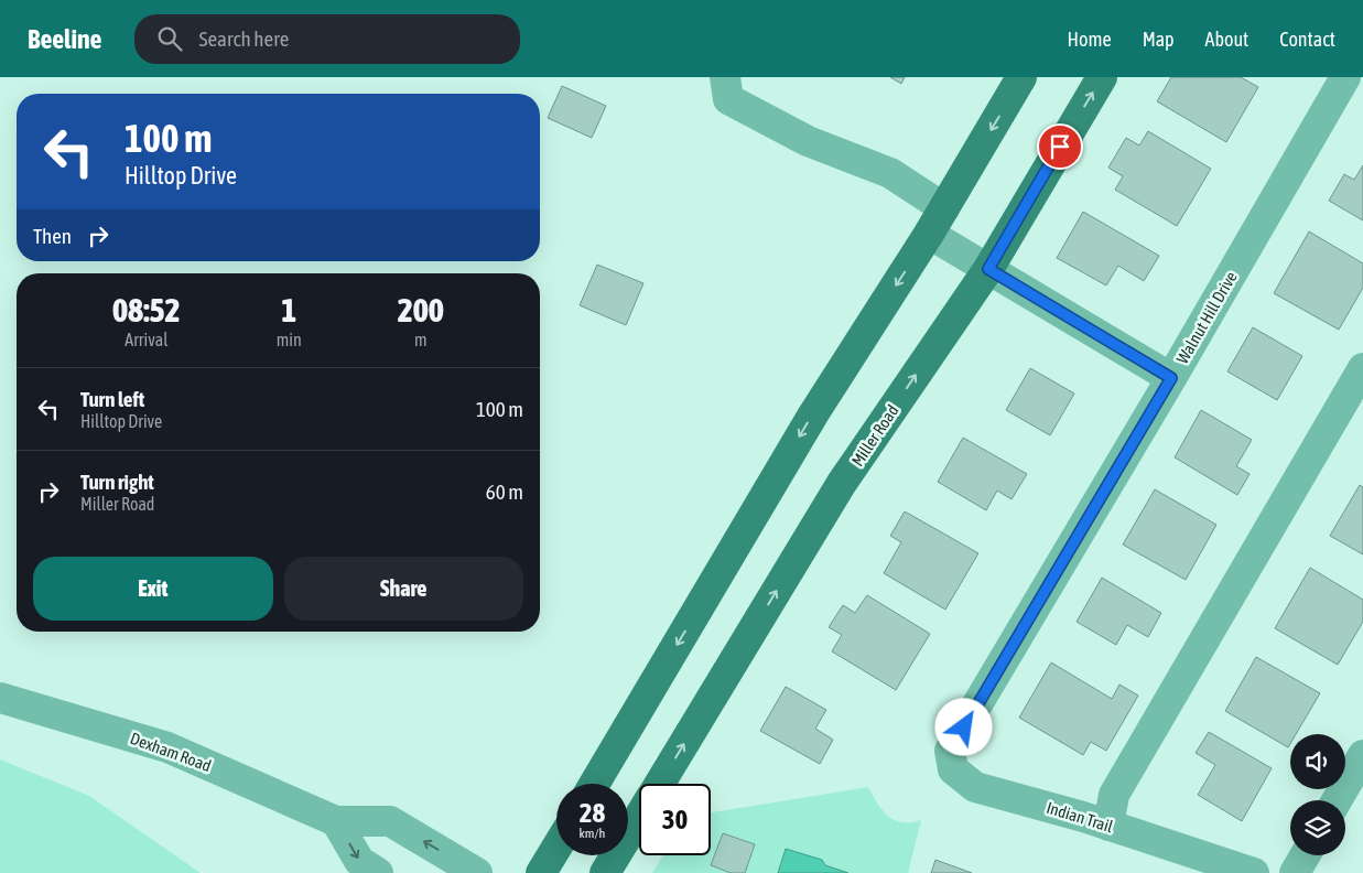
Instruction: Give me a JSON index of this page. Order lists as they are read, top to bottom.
{
  "streets": {
    "main road": ["Miller Road"],
    "street": ["Walnut Hill Drive", "Dexham Road", "Indian Trail"]
  },
  "crossings": [
    ["Walnut Hill Drive", "Indian Trail"]
  ],
  "page": {
    "header": "Beeline",
    "search": "Search here",
    "nav": [
      "Home",
      "Map",
      "About",
      "Contact"
    ],
    "turn": ["100 m", "Hilltop Drive"],
    "then": "Then",
    "eta": [
      "08:52",
      "Arrival",
      "1",
      "min",
      "200",
      "m"
    ],
    "list": [
      {
        "name": "Turn left",
        "note": "Hilltop Drive",
        "value": "100 m"
      },
      {
        "name": "Turn right",
        "note": "Miller Road",
        "value": "60 m"
      }
    ],
    "buttons": ["Exit", "Share"],
    "speed": "28 km/h",
    "limit": "30"
  }
}
